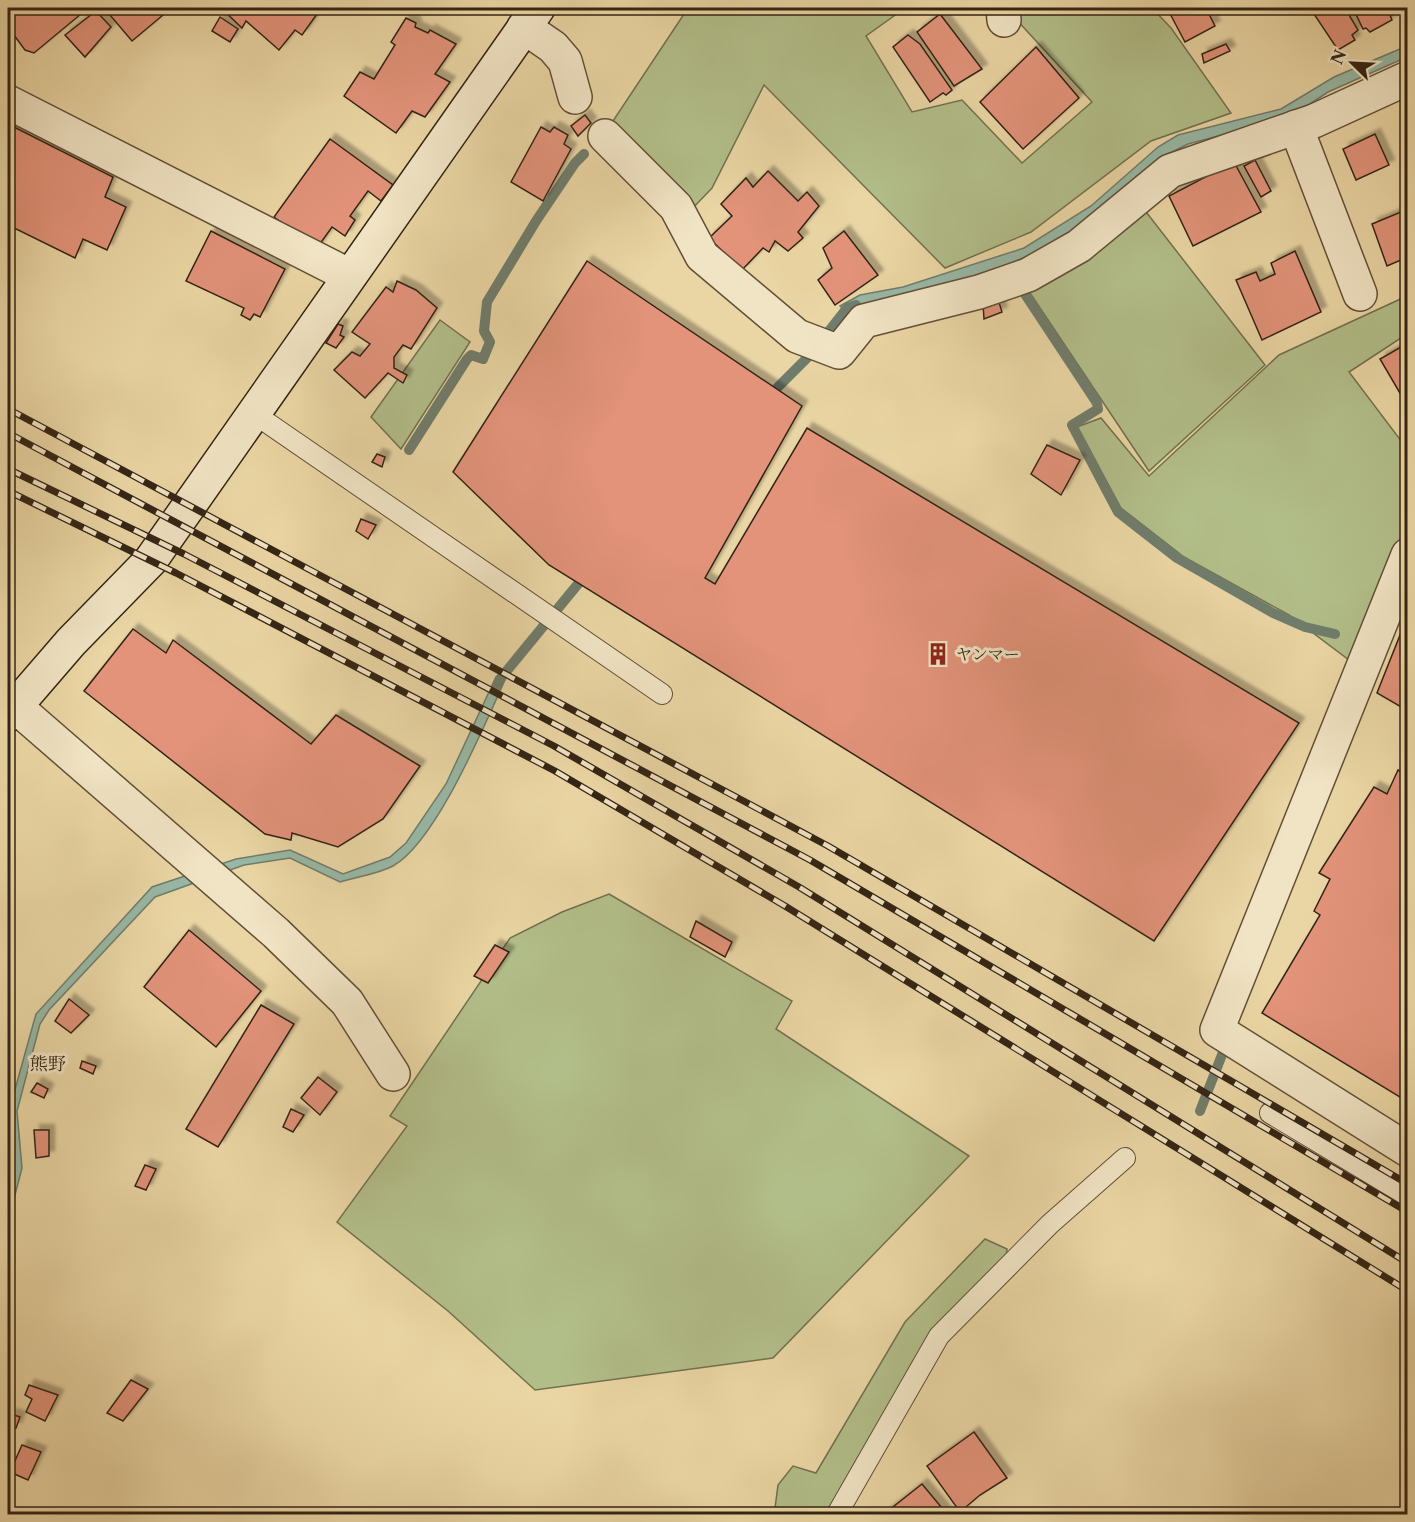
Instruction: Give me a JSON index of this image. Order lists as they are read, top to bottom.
{
  "districts": ["熊野"],
  "places": {
    "building": ["ヤンマー"]
  },
  "north": "top left"
}
